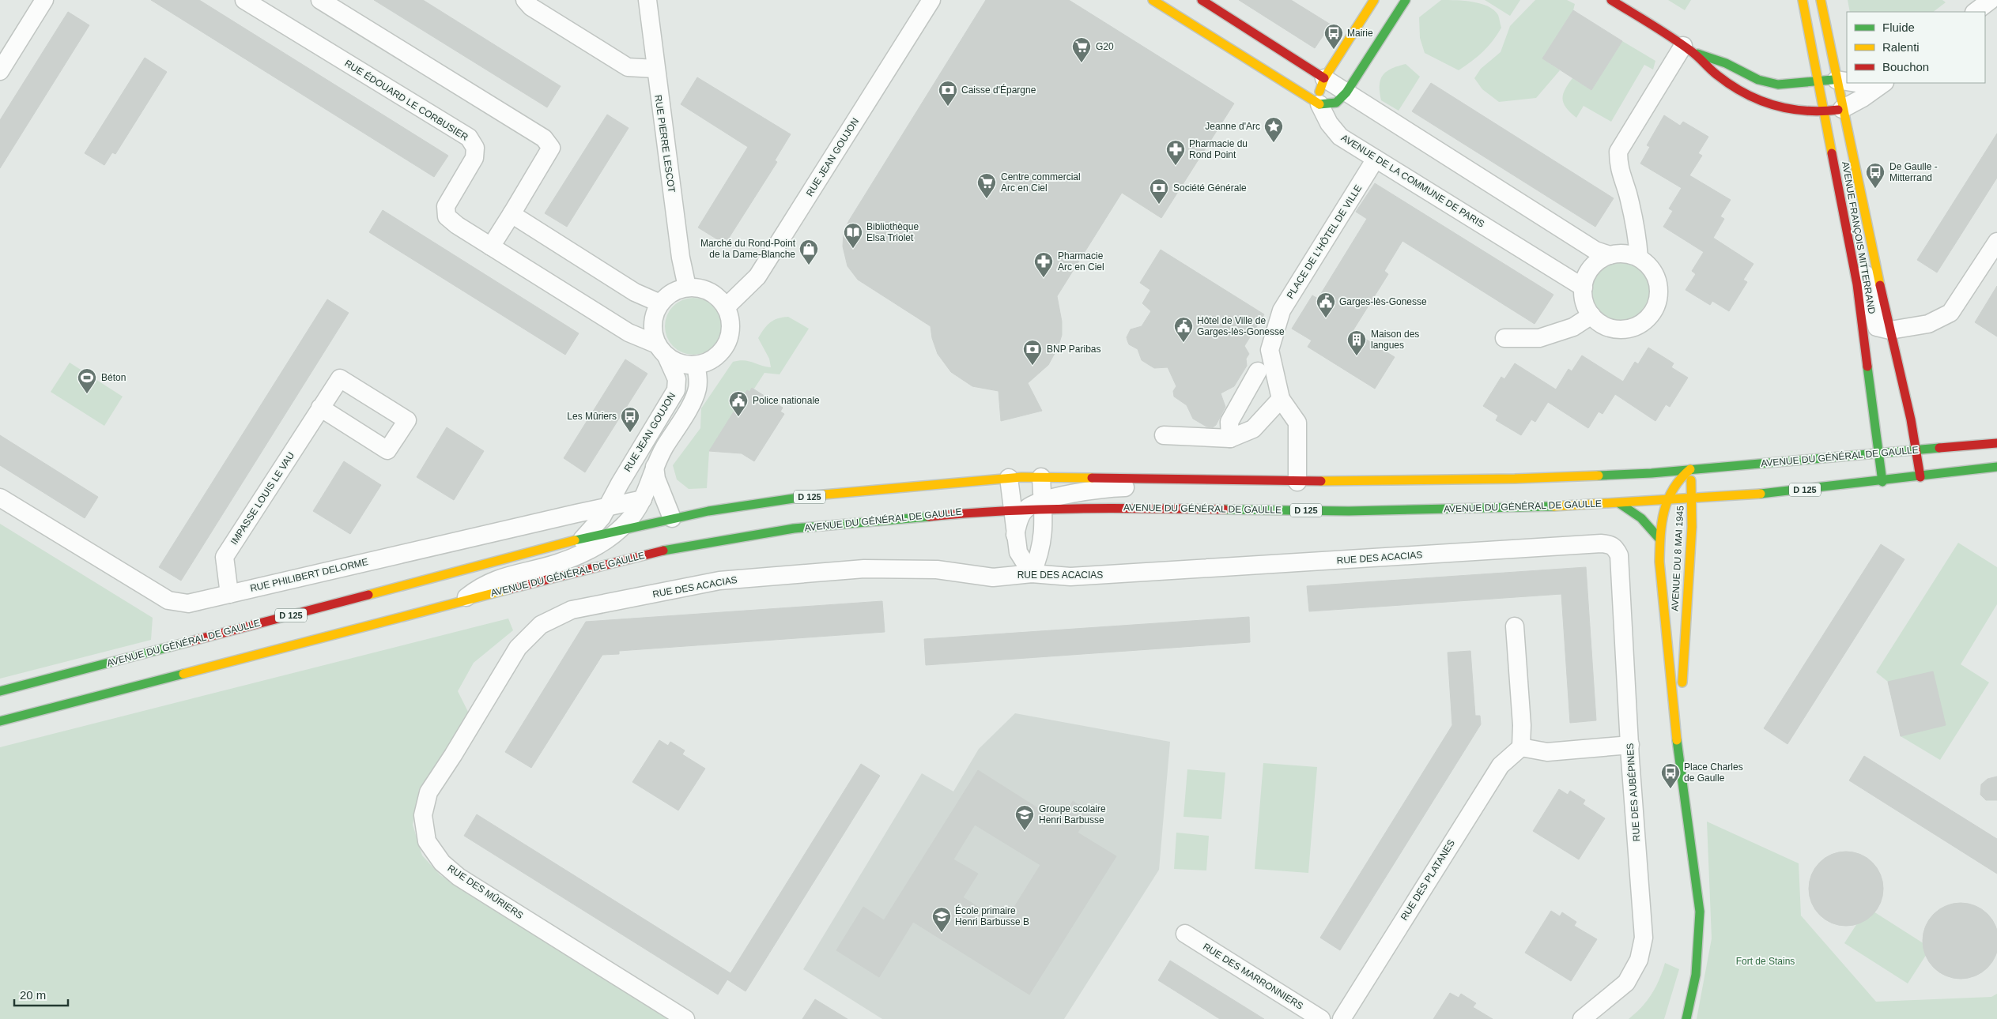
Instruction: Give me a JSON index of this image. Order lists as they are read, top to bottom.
{
  "streets": {
    "main road": [
      "AVENUE FRANÇOIS MITTERRAND",
      "AVENUE DU GÉNÉRAL DE GAULLE",
      "D 125",
      "AVENUE DU 8 MAI 1945"
    ],
    "street": [
      "RUE ÉDOUARD LE CORBUSIER",
      "RUE PIERRE LESCOT",
      "RUE JEAN GOUJON",
      "AVENUE DE LA COMMUNE DE PARIS",
      "PLACE DE L'HÔTEL DE VILLE",
      "IMPASSE LOUIS LE VAU",
      "RUE DES ACACIAS",
      "RUE PHILIBERT DELORME",
      "RUE DES AUBÉPINES",
      "RUE DES PLATANES",
      "RUE DES MÛRIERS",
      "RUE DES MARRONNIERS"
    ]
  },
  "crossings": [
    ["RUE ÉDOUARD LE CORBUSIER", "RUE PIERRE LESCOT"],
    ["RUE ÉDOUARD LE CORBUSIER", "RUE JEAN GOUJON"],
    ["RUE PIERRE LESCOT", "RUE JEAN GOUJON"],
    ["RUE JEAN GOUJON", "AVENUE DU GÉNÉRAL DE GAULLE"],
    ["RUE JEAN GOUJON", "RUE PHILIBERT DELORME"],
    ["AVENUE DE LA COMMUNE DE PARIS", "PLACE DE L'HÔTEL DE VILLE"],
    ["AVENUE FRANÇOIS MITTERRAND", "AVENUE DU GÉNÉRAL DE GAULLE"],
    ["AVENUE DU GÉNÉRAL DE GAULLE", "AVENUE DU 8 MAI 1945"],
    ["AVENUE DU GÉNÉRAL DE GAULLE", "RUE PHILIBERT DELORME"],
    ["IMPASSE LOUIS LE VAU", "RUE PHILIBERT DELORME"],
    ["RUE DES ACACIAS", "RUE DES AUBÉPINES"],
    ["RUE DES ACACIAS", "RUE DES MÛRIERS"]
  ],
  "parks": ["Fort de Stains"],
  "places": {
    "bus stop": [
      "Mairie",
      "De Gaulle - Mitterrand",
      "Les Mûriers",
      "Place Charles de Gaulle"
    ],
    "supermarket": ["G20", "Centre commercial Arc en Ciel"],
    "bank": ["Caisse d'Épargne", "Société Générale", "BNP Paribas"],
    "place": ["Jeanne d'Arc"],
    "pharmacy": ["Pharmacie du Rond Point", "Pharmacie Arc en Ciel"],
    "library": ["Bibliothèque Elsa Triolet"],
    "shop": ["Marché du Rond-Point de la Dame-Blanche"],
    "public building": ["Garges-lès-Gonesse", "Hôtel de Ville de Garges-lès-Gonesse", "Police nationale"],
    "building": ["Maison des langues"],
    "sports": ["Béton"],
    "school or university": ["Groupe scolaire Henri Barbusse", "École primaire Henri Barbusse B"]
  },
  "legend": ["Fluide", "Ralenti", "Bouchon"],
  "scale_bar": "20 m"
}
